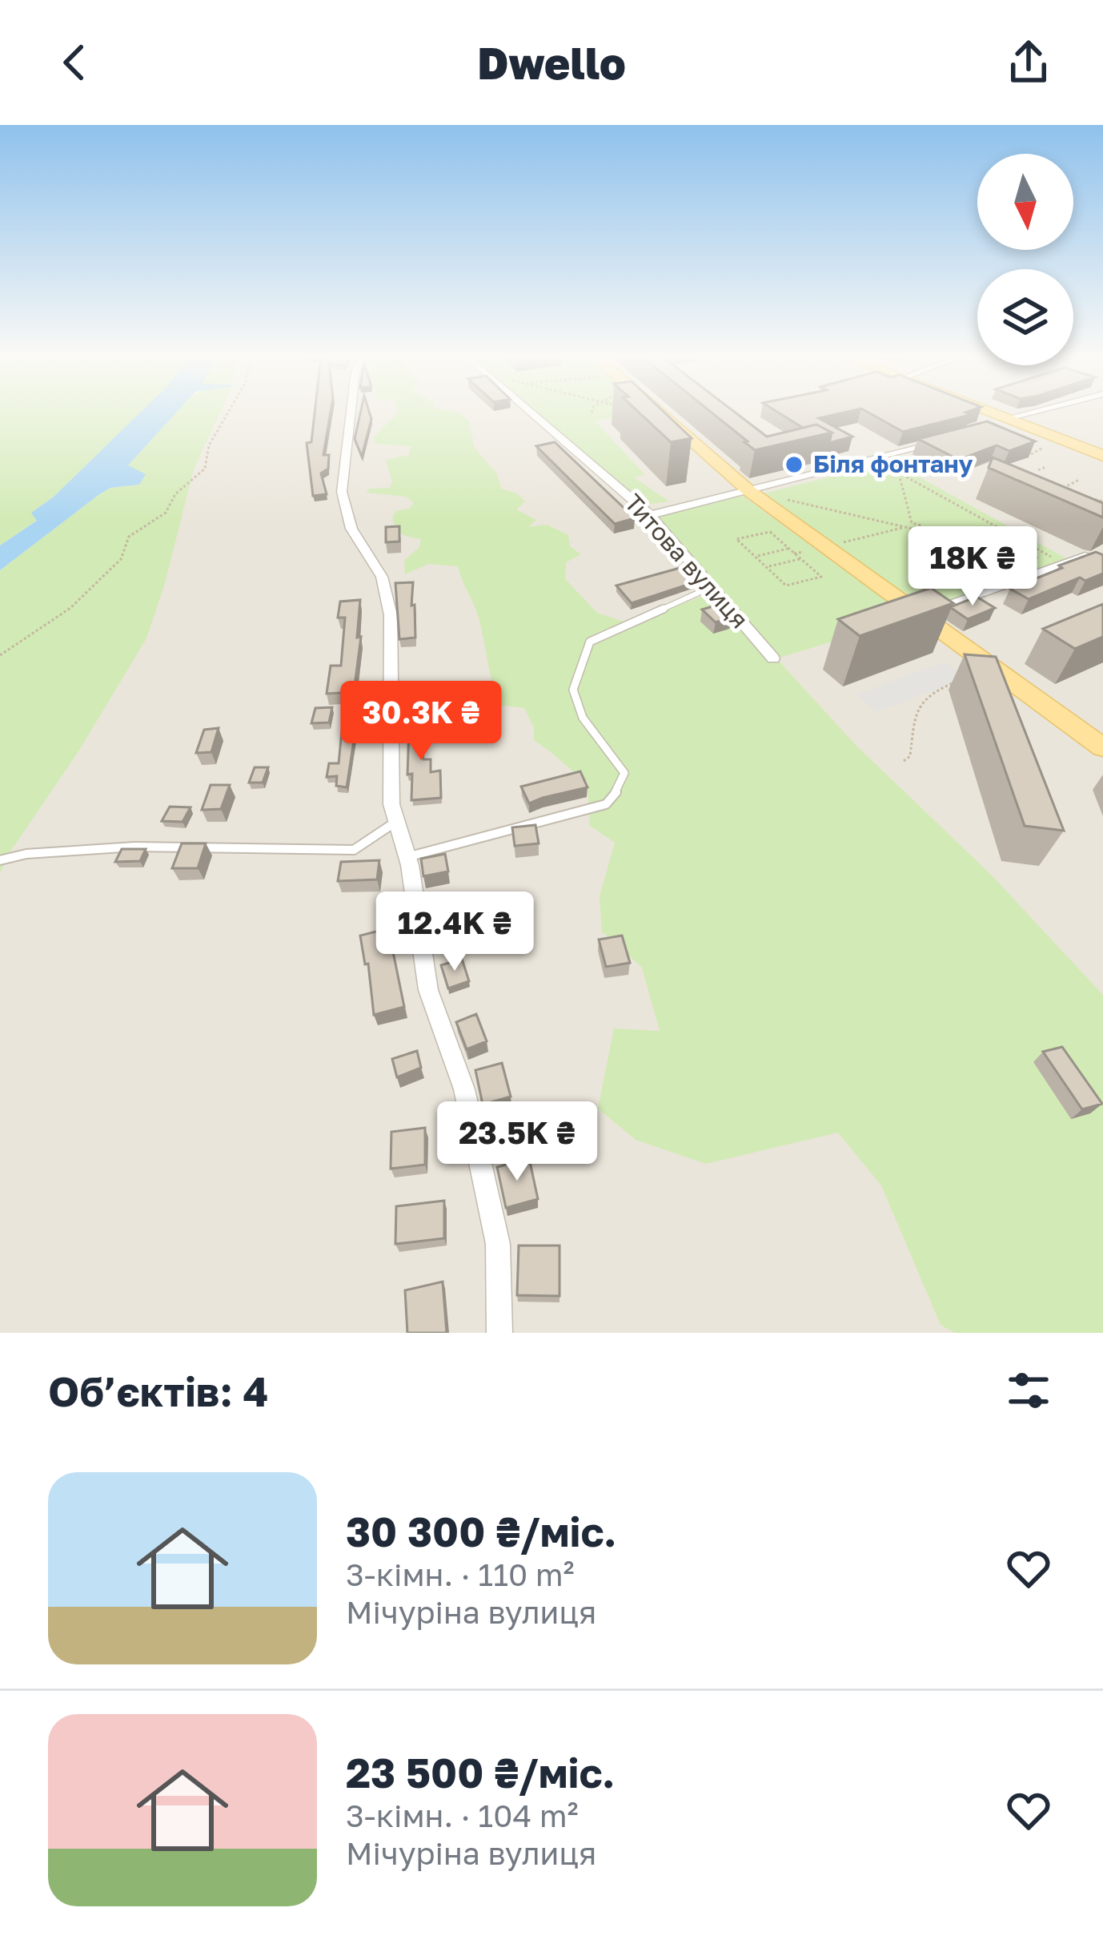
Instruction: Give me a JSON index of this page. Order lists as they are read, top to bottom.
{
  "streets": {
    "street": ["Титова вулиця"]
  },
  "places": ["Біля фонтану"],
  "north": "bottom",
  "page": {
    "header": "Dwello",
    "price": [
      "18K ₴",
      "30.3K ₴",
      "12.4K ₴",
      "23.5K ₴"
    ],
    "heading": "Об’єктів: 4",
    "list": [
      {
        "name": "30 300 ₴/міс.",
        "note": "3-кімн. · 110 m² · Мічуріна вулиця"
      },
      {
        "name": "23 500 ₴/міс.",
        "note": "3-кімн. · 104 m² · Мічуріна вулиця"
      }
    ]
  }
}
